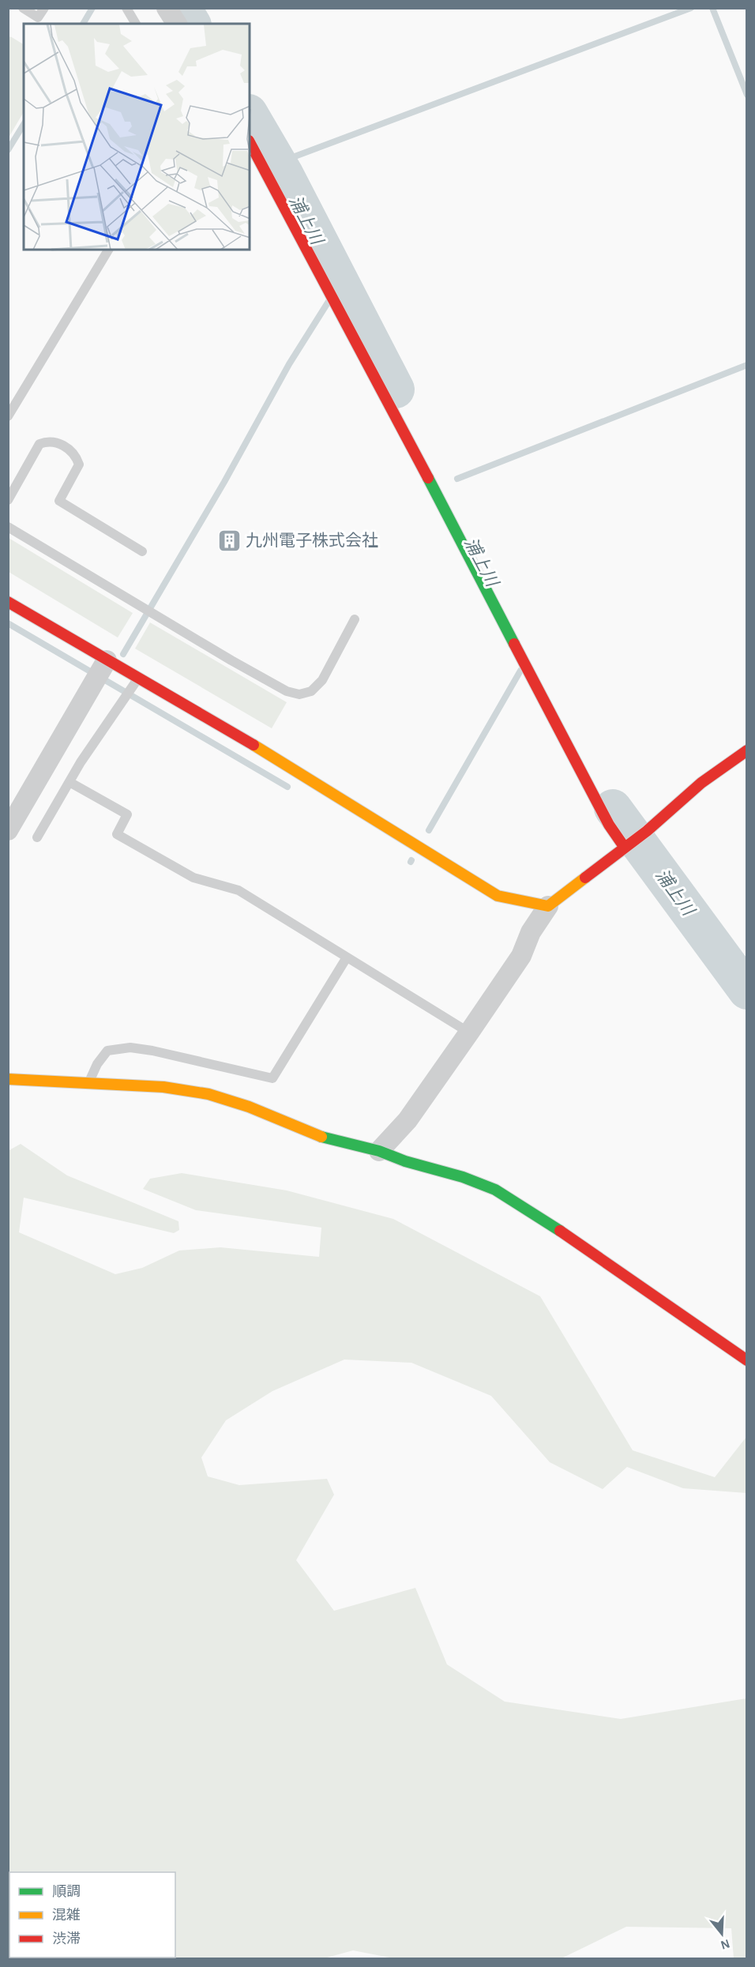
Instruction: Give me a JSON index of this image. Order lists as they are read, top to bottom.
{
  "water": ["浦上川"],
  "places": {
    "building": ["九州電子株式会社"]
  },
  "legend": ["順調", "混雑", "渋滞"],
  "north": "bottom"
}
